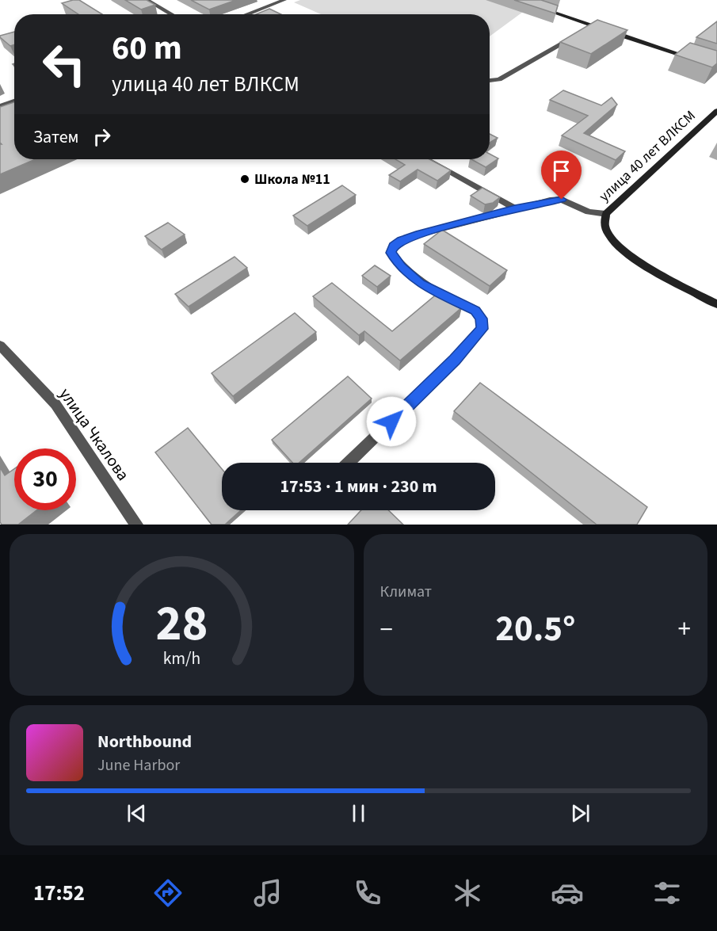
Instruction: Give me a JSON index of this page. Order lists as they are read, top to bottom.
{
  "streets": {
    "main road": ["улица 40 лет ВЛКСМ"],
    "street": ["улица Чкалова"]
  },
  "places": ["Школа №11"],
  "page": {
    "turn": ["60 m", "улица 40 лет ВЛКСМ"],
    "then": "Затем",
    "limit": "30",
    "trip": "17:53 · 1 мин · 230 m",
    "tile": "Климат",
    "heat": ["−", "20.5°", "+"],
    "song": ["Northbound", "June Harbor"],
    "tabs": "17:52",
    "gauge": ["28", "km/h"]
  }
}
